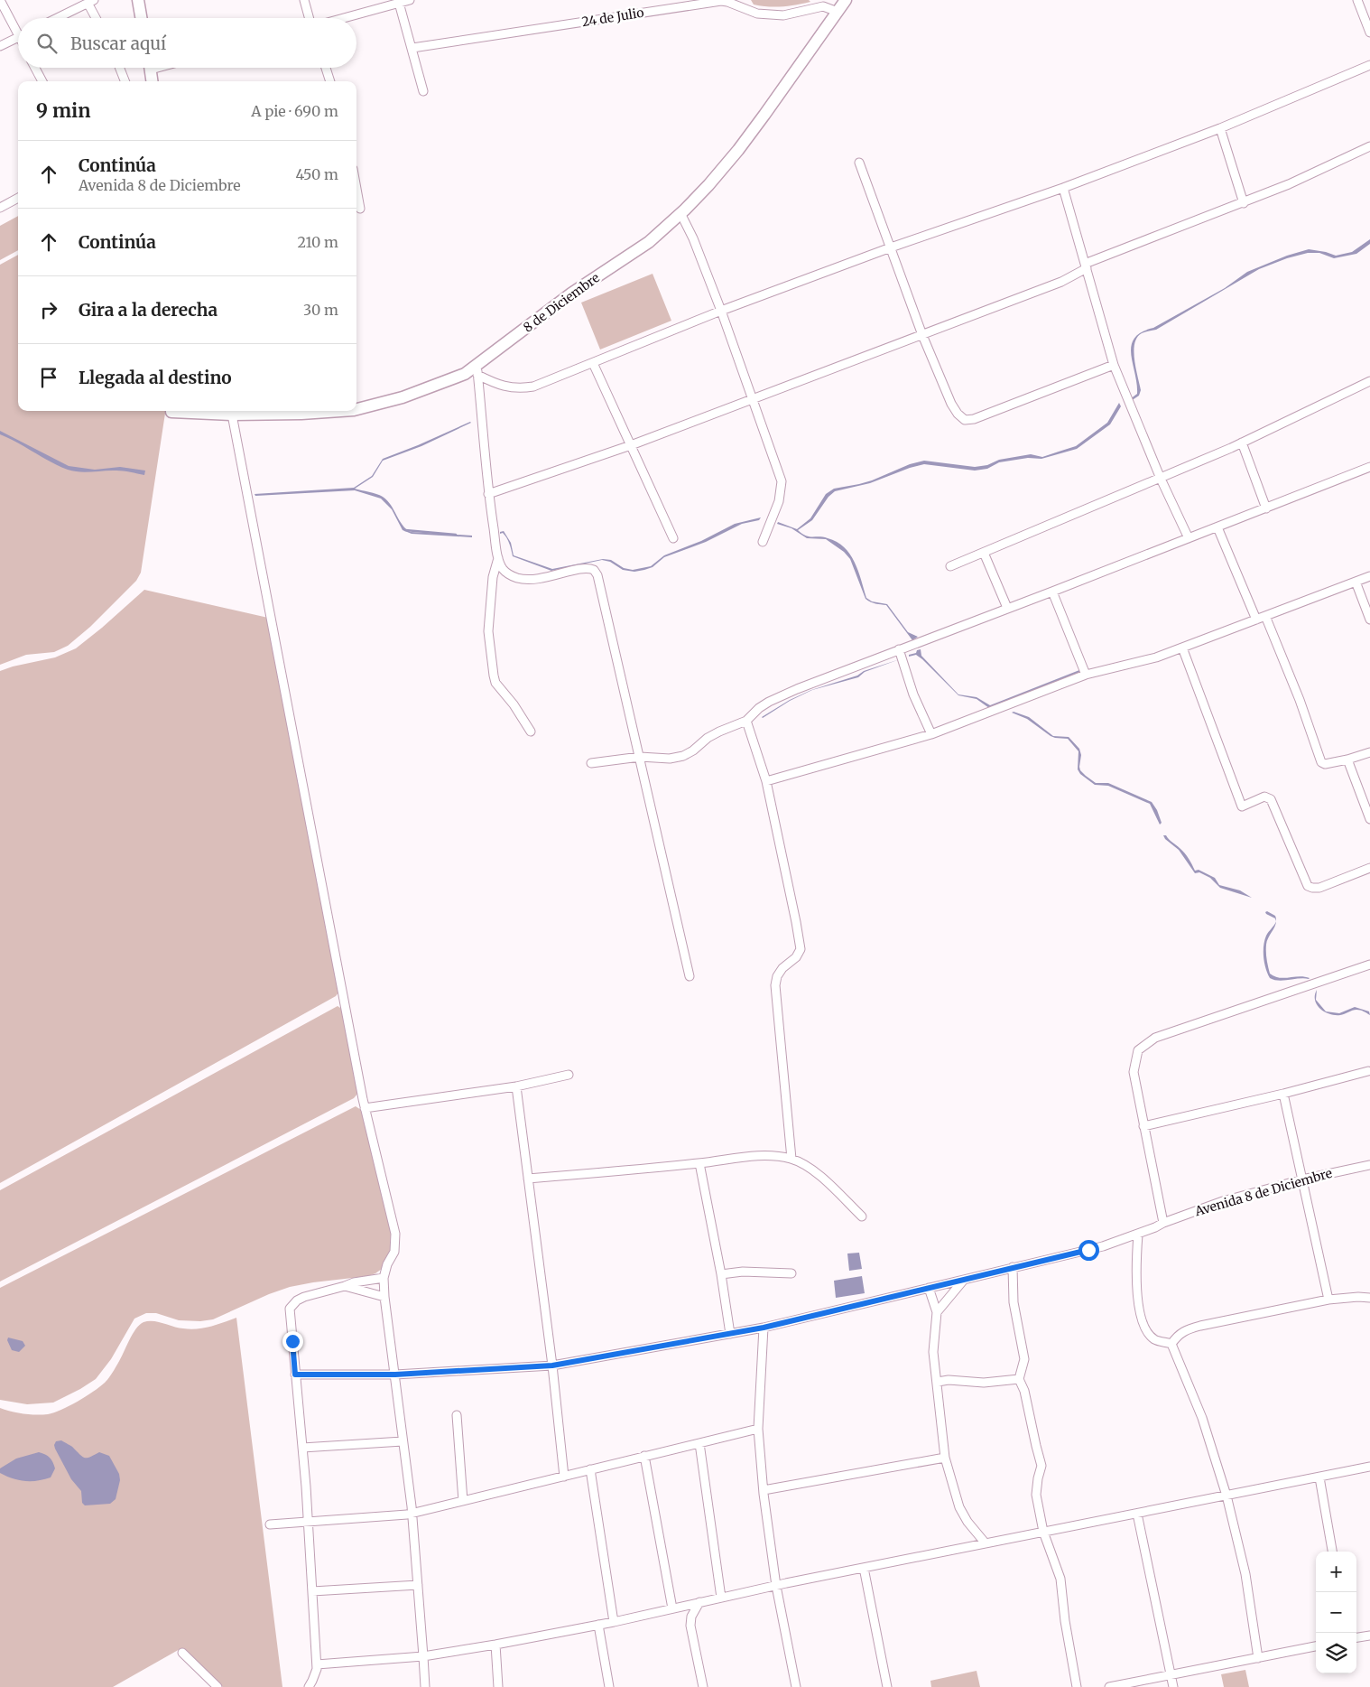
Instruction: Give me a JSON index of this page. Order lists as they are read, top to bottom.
{
  "streets": {
    "street": ["24 de Julio", "8 de Diciembre", "Avenida 8 de Diciembre"]
  },
  "crossings": [
    ["24 de Julio", "8 de Diciembre"]
  ],
  "page": {
    "search": "Buscar aquí",
    "heading": ["9 min", "A pie · 690 m"],
    "list": [
      ["Continúa", "Avenida 8 de Diciembre", "450 m"],
      ["Continúa", "210 m"],
      ["Gira a la derecha", "30 m"],
      "Llegada al destino"
    ],
    "map_buttons": ["+", "−"]
  }
}
